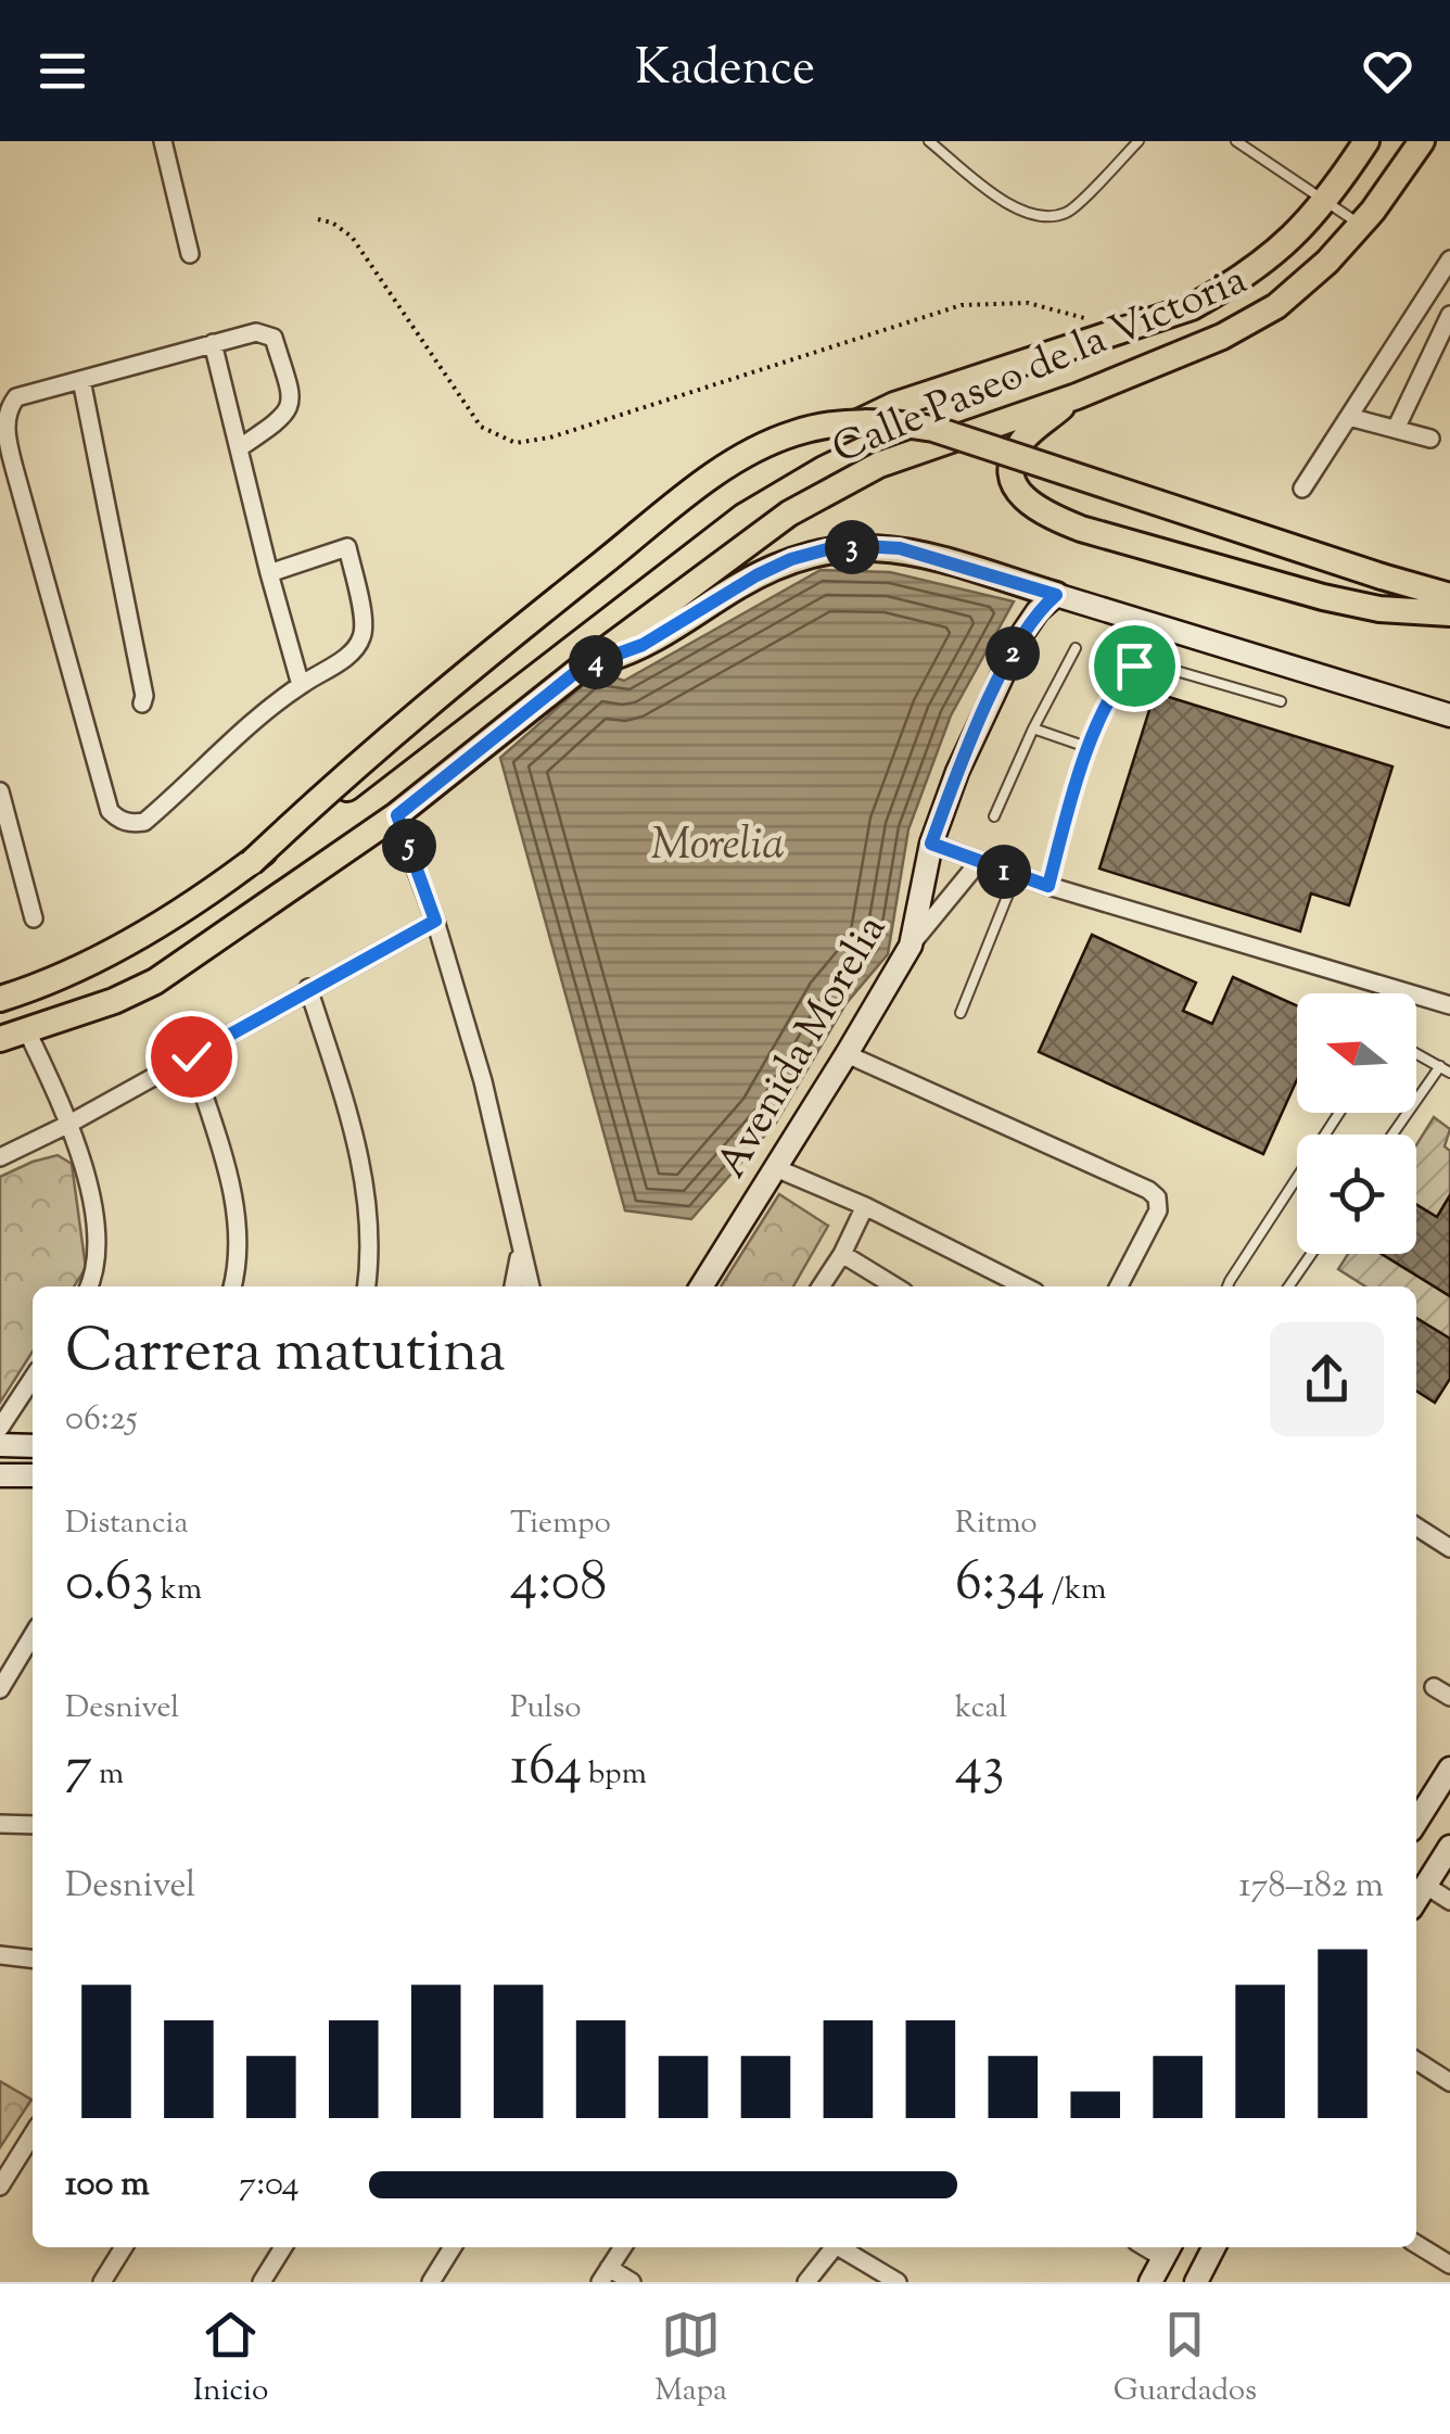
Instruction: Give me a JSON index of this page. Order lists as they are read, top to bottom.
{
  "streets": {
    "main road": ["Calle Paseo de la Victoria", "Avenida Morelia"]
  },
  "water": ["Morelia"],
  "north": "left",
  "page": {
    "header": "Kadence",
    "pins": [
      "3",
      "2",
      "4",
      "5",
      "1"
    ],
    "heading": ["Carrera matutina", "06:25"],
    "stats": [
      ["Distancia", "0.63 km"],
      ["Tiempo", "4:08"],
      ["Ritmo", "6:34 /km"],
      ["Desnivel", "7 m"],
      ["Pulso", "164 bpm"],
      ["kcal", "43"]
    ],
    "chart": ["Desnivel", "178–182 m"],
    "list": [
      {
        "name": "100 m",
        "note": "7:04"
      }
    ],
    "tabs": ["Inicio", "Mapa", "Guardados"]
  }
}
